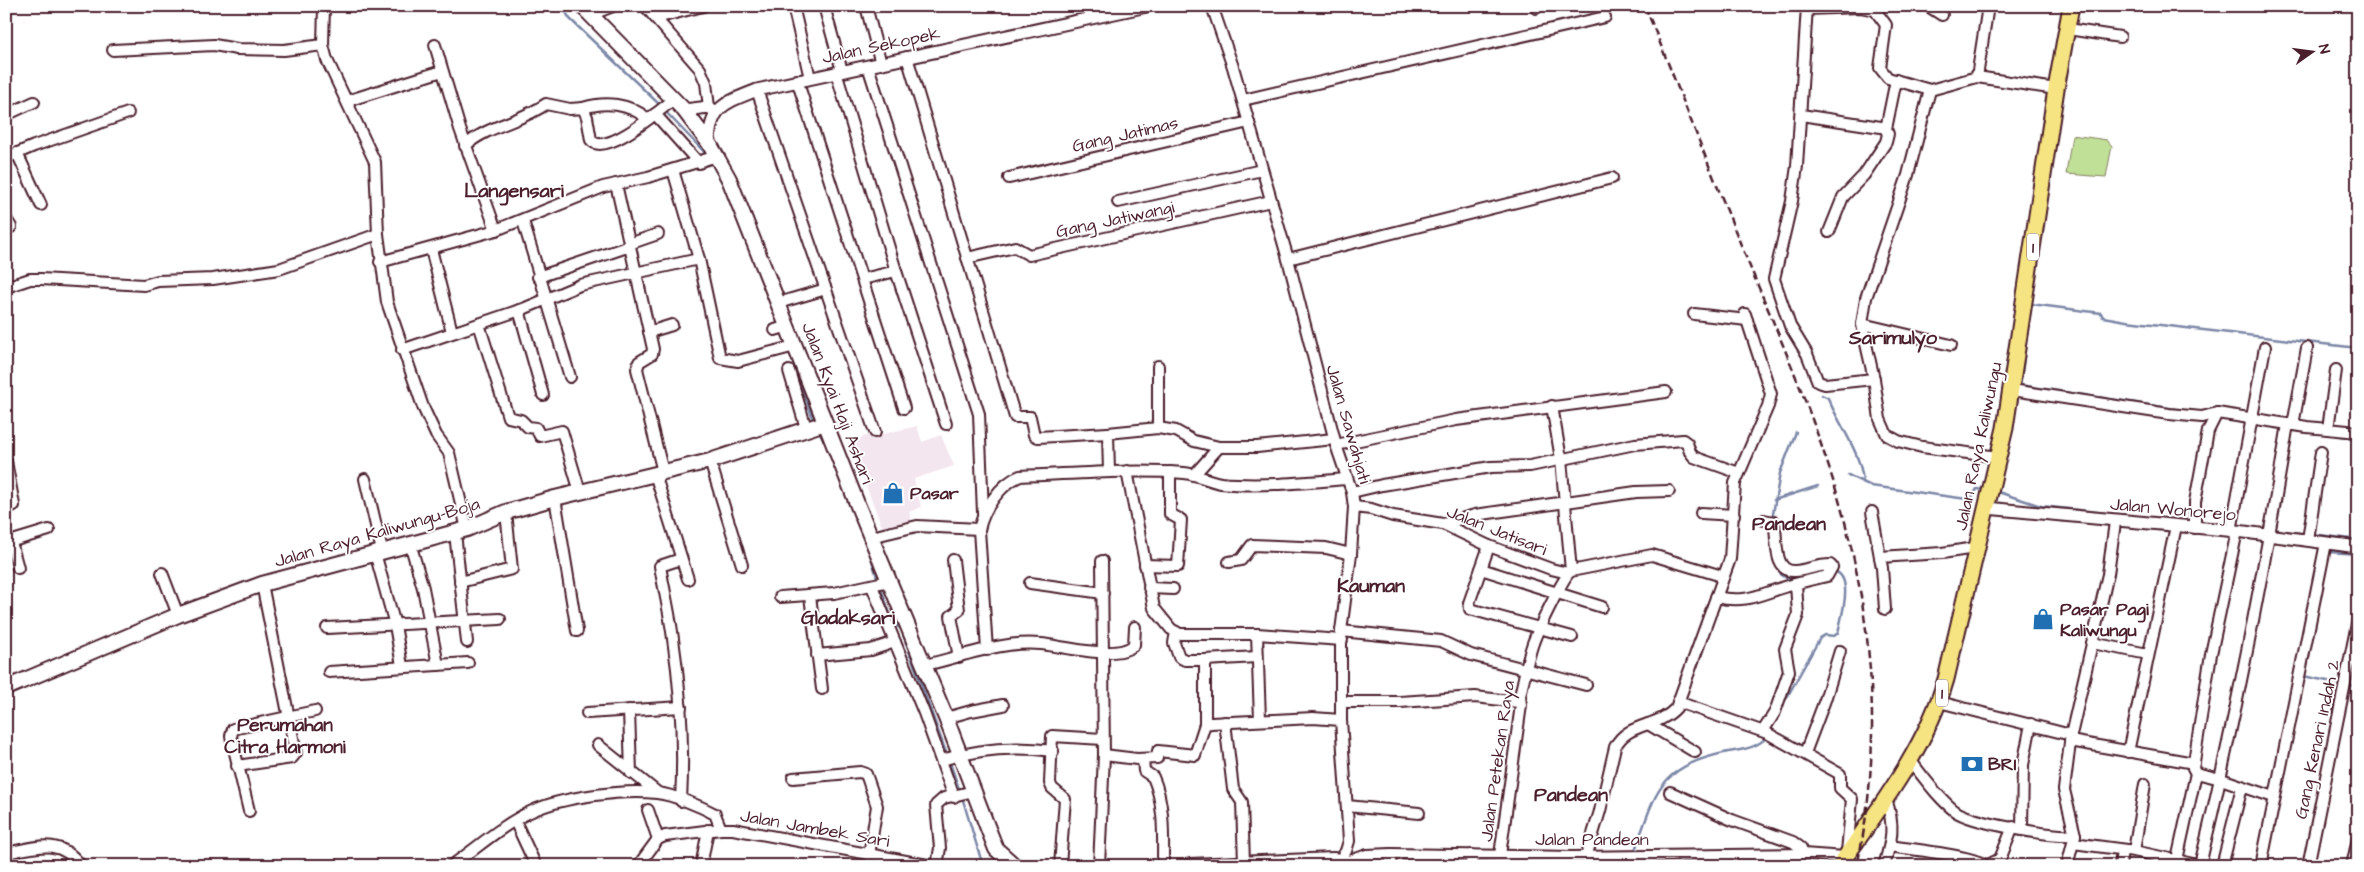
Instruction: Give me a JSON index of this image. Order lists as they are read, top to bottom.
{
  "streets": {
    "main road": [
      "1",
      "Jalan Kyai Haji Ashari",
      "Jalan Raya Kaliwungu",
      "Jalan Raya Kaliwungu-Boja"
    ],
    "street": [
      "Jalan Sekopek",
      "Gang Jatimas",
      "Gang Jatiwangi",
      "Jalan Sawahjati",
      "Jalan Wonorejo",
      "Jalan Jatisari",
      "Gang Kenari Indah 2",
      "Jalan Petekan Raya",
      "Jalan Jambek Sari",
      "Jalan Pandean"
    ]
  },
  "crossings": [
    ["Gang Jatimas", "Jalan Sawahjati"],
    ["Gang Jatiwangi", "Jalan Sawahjati"],
    ["Jalan Kyai Haji Ashari", "Jalan Raya Kaliwungu-Boja"],
    ["Jalan Sawahjati", "Jalan Jatisari"],
    ["Jalan Sawahjati", "Jalan Pandean"],
    ["Jalan Raya Kaliwungu", "Jalan Wonorejo"],
    ["Jalan Raya Kaliwungu", "Jalan Pandean"],
    ["Jalan Jatisari", "Jalan Petekan Raya"],
    ["Jalan Petekan Raya", "Jalan Pandean"]
  ],
  "districts": [
    "Langensari",
    "Sarimulyo",
    "Pandean",
    "Kauman",
    "Gladaksari",
    "Perumahan Citra Harmoni",
    "Pandean"
  ],
  "places": {
    "shop": ["Pasar", "Pasar Pagi Kaliwungu"],
    "bank": ["BRI"]
  },
  "north": "right"
}
